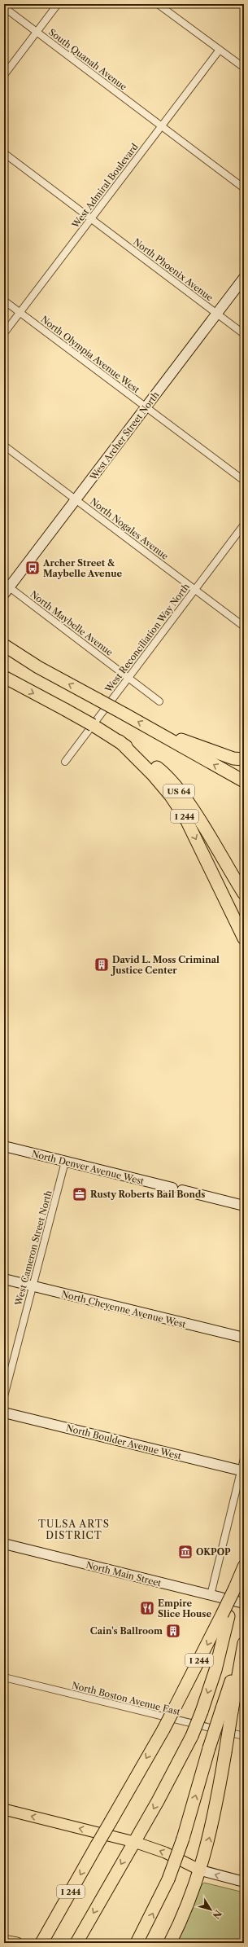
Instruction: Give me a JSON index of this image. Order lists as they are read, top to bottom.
{
  "streets": {
    "highway": ["US 64", "I 244"],
    "street": [
      "South Quanah Avenue",
      "West Admiral Boulevard",
      "North Phoenix Avenue",
      "North Olympia Avenue West",
      "West Archer Street North",
      "North Nogales Avenue",
      "North Maybelle Avenue",
      "West Reconciliation Way North",
      "North Denver Avenue West",
      "West Cameron Street North",
      "North Cheyenne Avenue West",
      "North Boulder Avenue West",
      "North Main Street",
      "North Boston Avenue East"
    ]
  },
  "crossings": [
    ["South Quanah Avenue", "West Admiral Boulevard"],
    ["West Admiral Boulevard", "North Phoenix Avenue"],
    ["West Admiral Boulevard", "North Olympia Avenue West"],
    ["North Phoenix Avenue", "West Archer Street North"],
    ["North Olympia Avenue West", "West Archer Street North"],
    ["West Archer Street North", "North Nogales Avenue"],
    ["West Archer Street North", "North Maybelle Avenue"],
    ["North Nogales Avenue", "West Reconciliation Way North"],
    ["North Maybelle Avenue", "West Reconciliation Way North"],
    ["US 64", "I 244"],
    ["North Denver Avenue West", "West Cameron Street North"],
    ["West Cameron Street North", "North Cheyenne Avenue West"]
  ],
  "districts": ["TULSA ARTS DISTRICT"],
  "places": {
    "bus stop": ["Archer Street & Maybelle Avenue"],
    "building": ["David L. Moss Criminal Justice Center", "Cain's Ballroom"],
    "office": ["Rusty Roberts Bail Bonds"],
    "museum": ["OKPOP"],
    "restaurant": ["Empire Slice House"]
  },
  "north": "bottom right"
}
